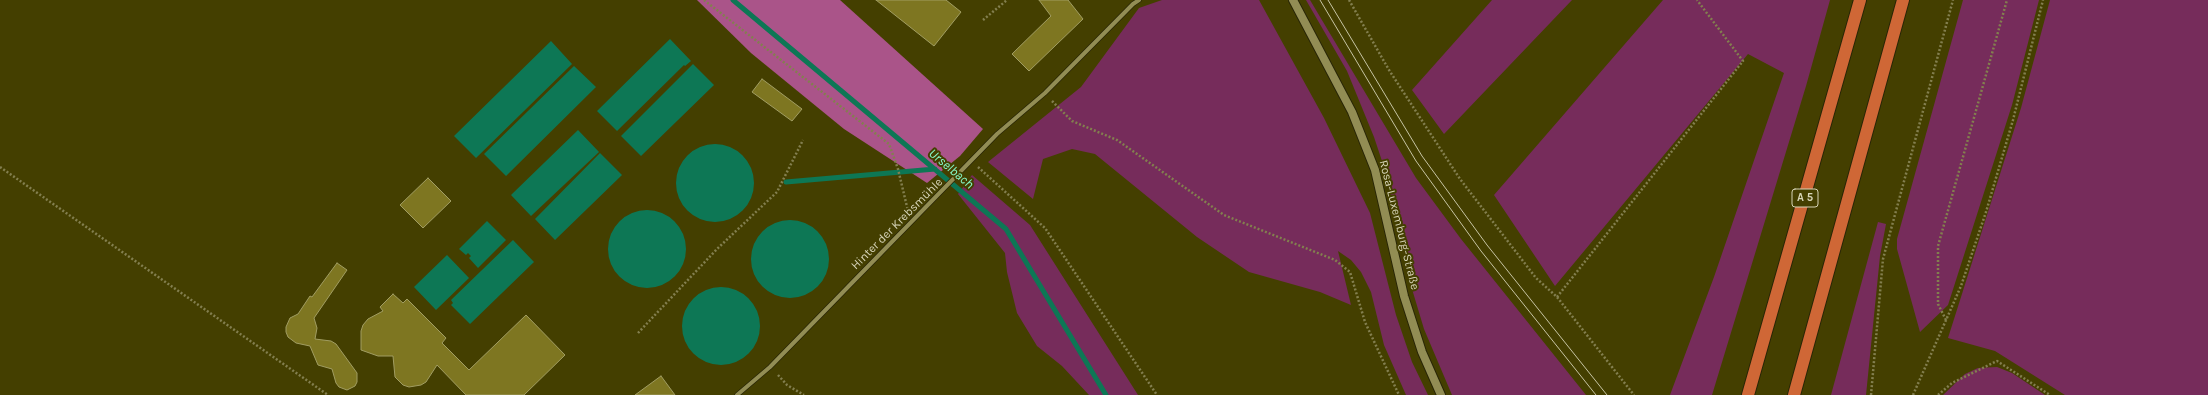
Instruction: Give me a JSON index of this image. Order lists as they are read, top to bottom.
{
  "streets": {
    "highway": ["A 5"],
    "main road": ["Rosa-Luxemburg-Straße"],
    "street": ["Hinter der Krebsmühle"]
  },
  "water": ["Urselbach"]
}
